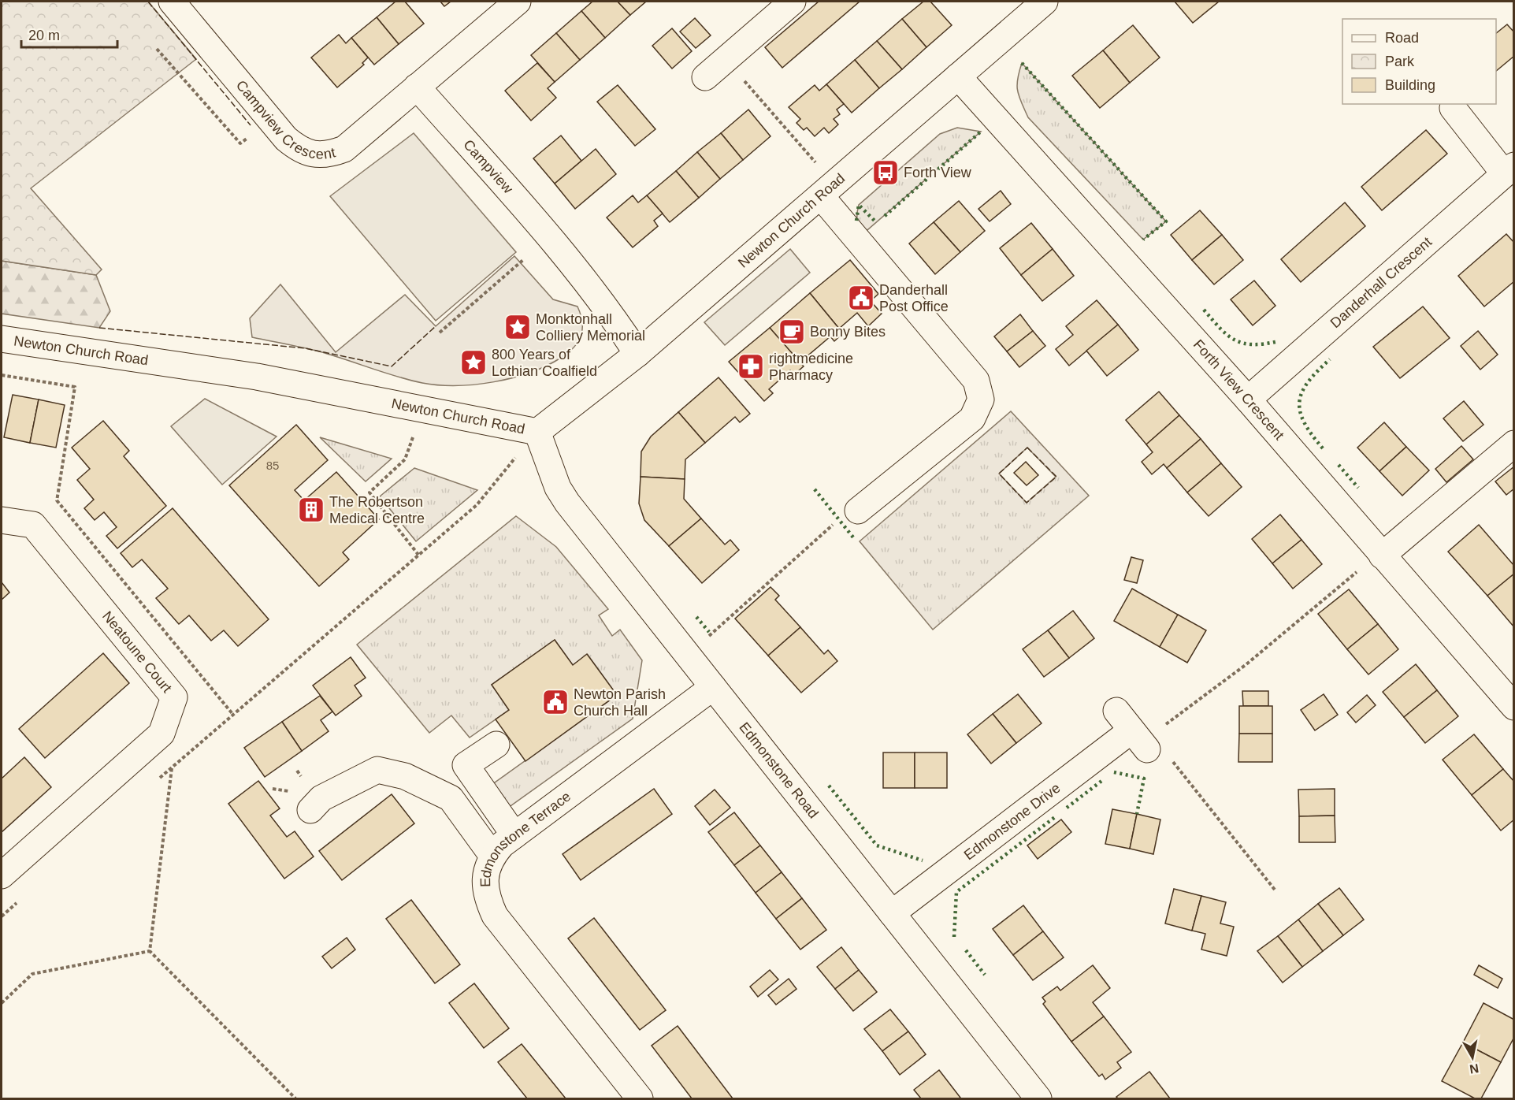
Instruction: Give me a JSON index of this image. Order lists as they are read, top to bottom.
{
  "streets": {
    "street": [
      "Campview Crescent",
      "Campview",
      "Newton Church Road",
      "Danderhall Crescent",
      "Forth View Crescent",
      "Neatoune Court",
      "Edmonstone Road",
      "Edmonstone Drive",
      "Edmonstone Terrace"
    ]
  },
  "crossings": [
    ["Campview Crescent", "Campview"],
    ["Campview", "Newton Church Road"],
    ["Newton Church Road", "Forth View Crescent"],
    ["Newton Church Road", "Edmonstone Road"],
    ["Danderhall Crescent", "Forth View Crescent"],
    ["Edmonstone Road", "Edmonstone Drive"],
    ["Edmonstone Road", "Edmonstone Terrace"]
  ],
  "places": {
    "bus stop": ["Forth View"],
    "public building": ["Danderhall Post Office", "Newton Parish Church Hall"],
    "place": ["Monktonhall Colliery Memorial", "800 Years of Lothian Coalfield"],
    "cafe": ["Bonny Bites"],
    "pharmacy": ["rightmedicine Pharmacy"],
    "building": ["The Robertson Medical Centre"]
  },
  "house_numbers": ["85"],
  "legend": ["Road", "Park", "Building"],
  "scale_bar": "20 m",
  "north": "bottom"
}
